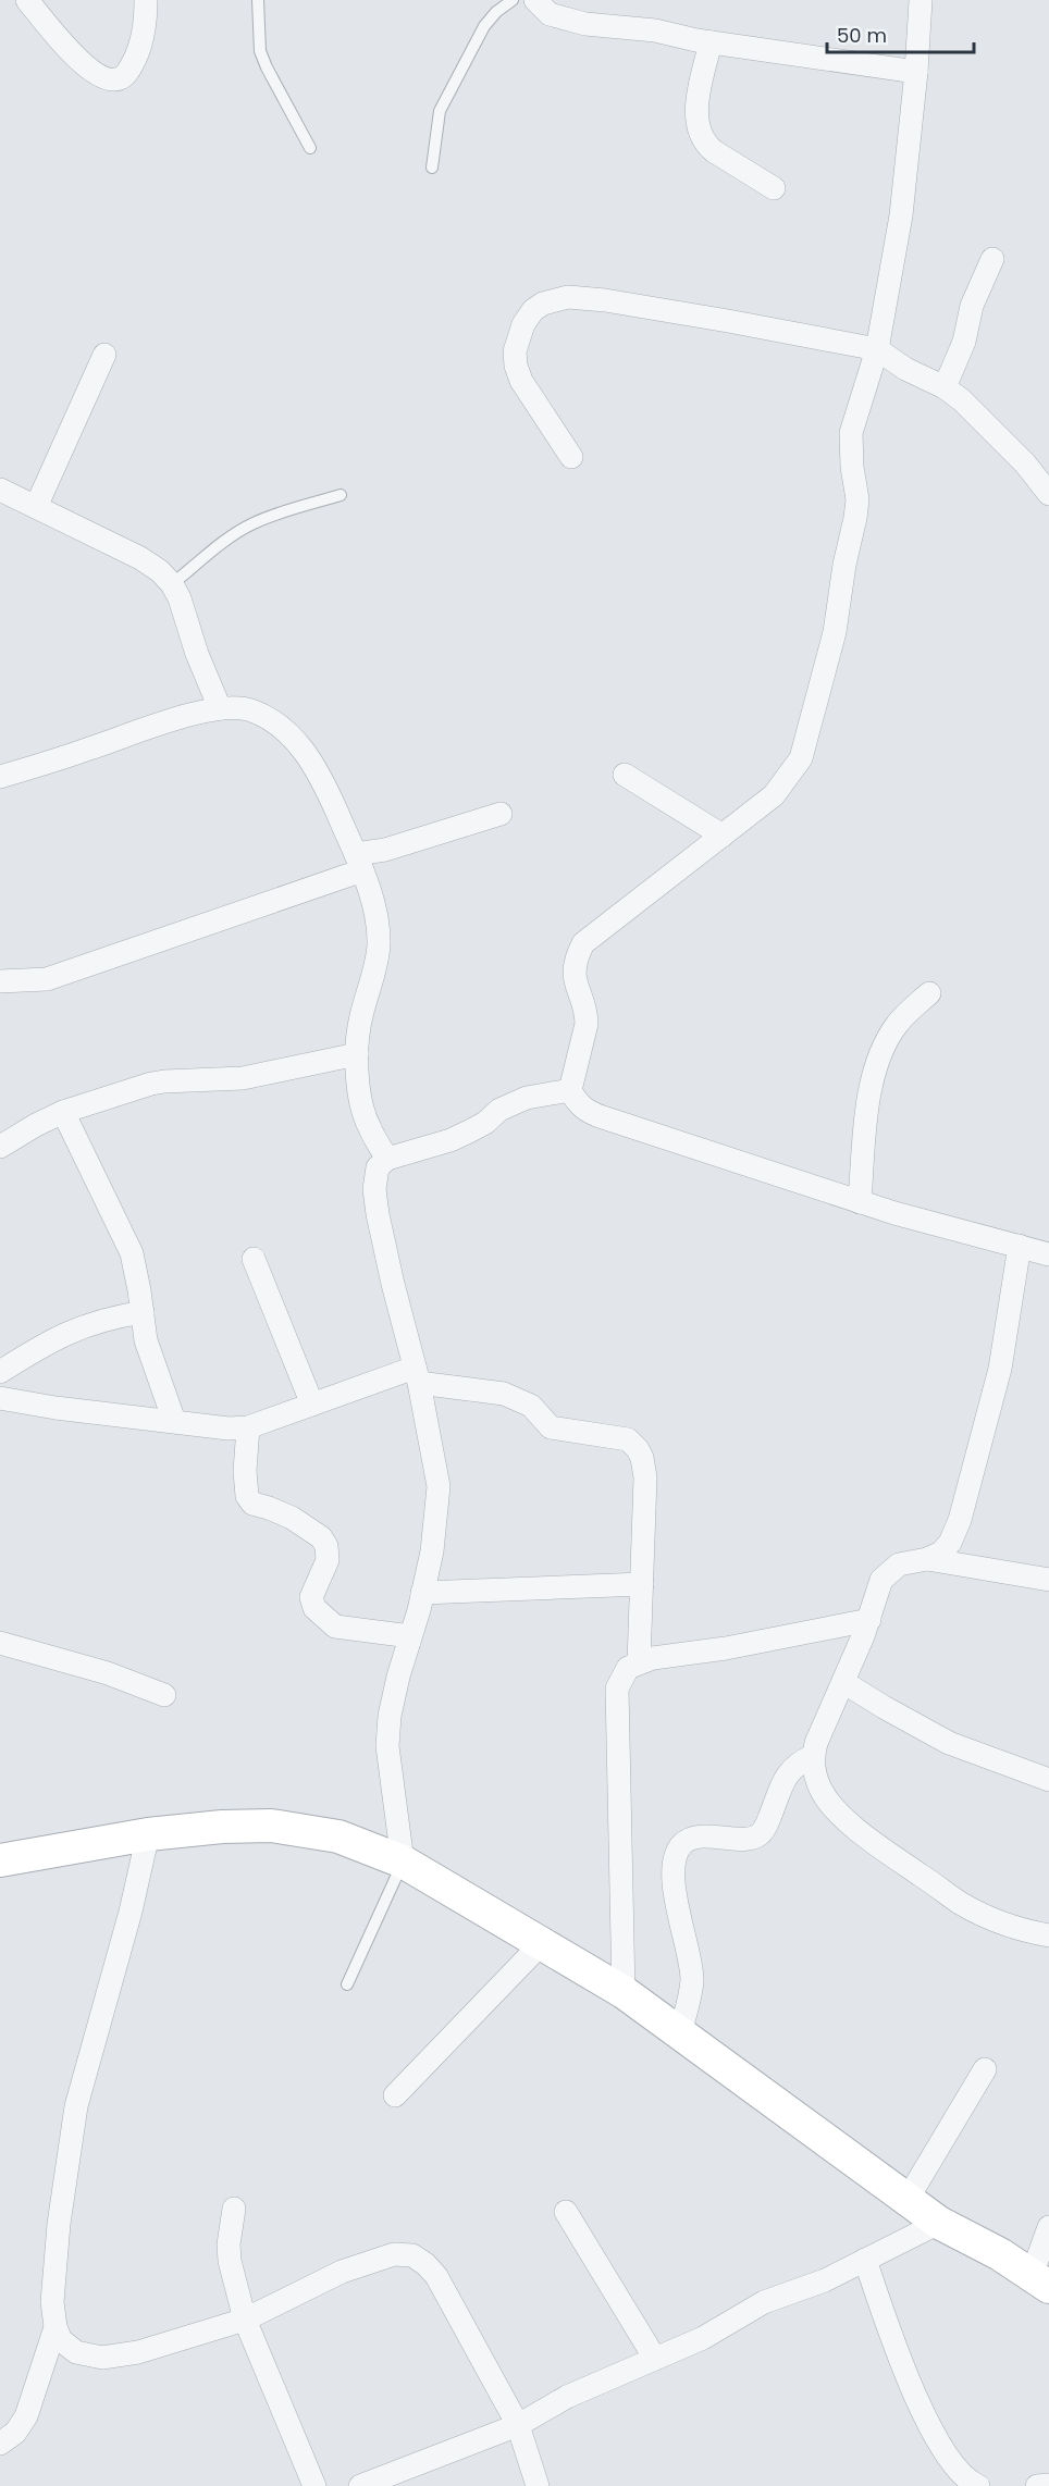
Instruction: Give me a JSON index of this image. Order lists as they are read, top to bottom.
{
  "scale_bar": "50 m"
}
